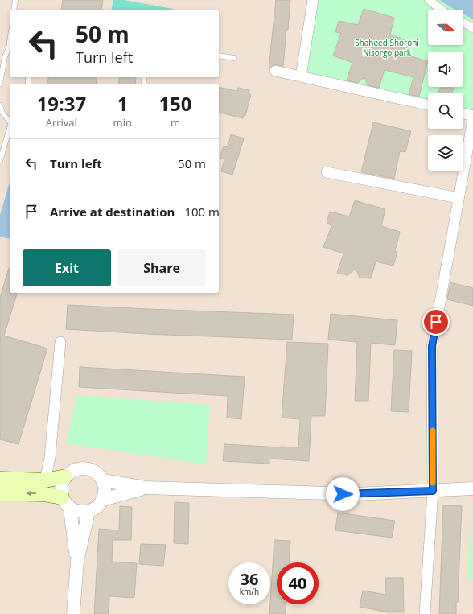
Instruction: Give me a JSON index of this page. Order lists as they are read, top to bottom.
{
  "parks": ["Shaheed Shoroni Nisorgo park"],
  "north": "right",
  "page": {
    "turn": ["50 m", "Turn left"],
    "eta": [
      "19:37",
      "Arrival",
      "1",
      "min",
      "150",
      "m"
    ],
    "list": [
      {
        "name": "Turn left",
        "value": "50 m"
      },
      {
        "name": "Arrive at destination",
        "value": "100 m"
      }
    ],
    "buttons": ["Exit", "Share"],
    "speed": "36 km/h",
    "limit": "40"
  }
}
